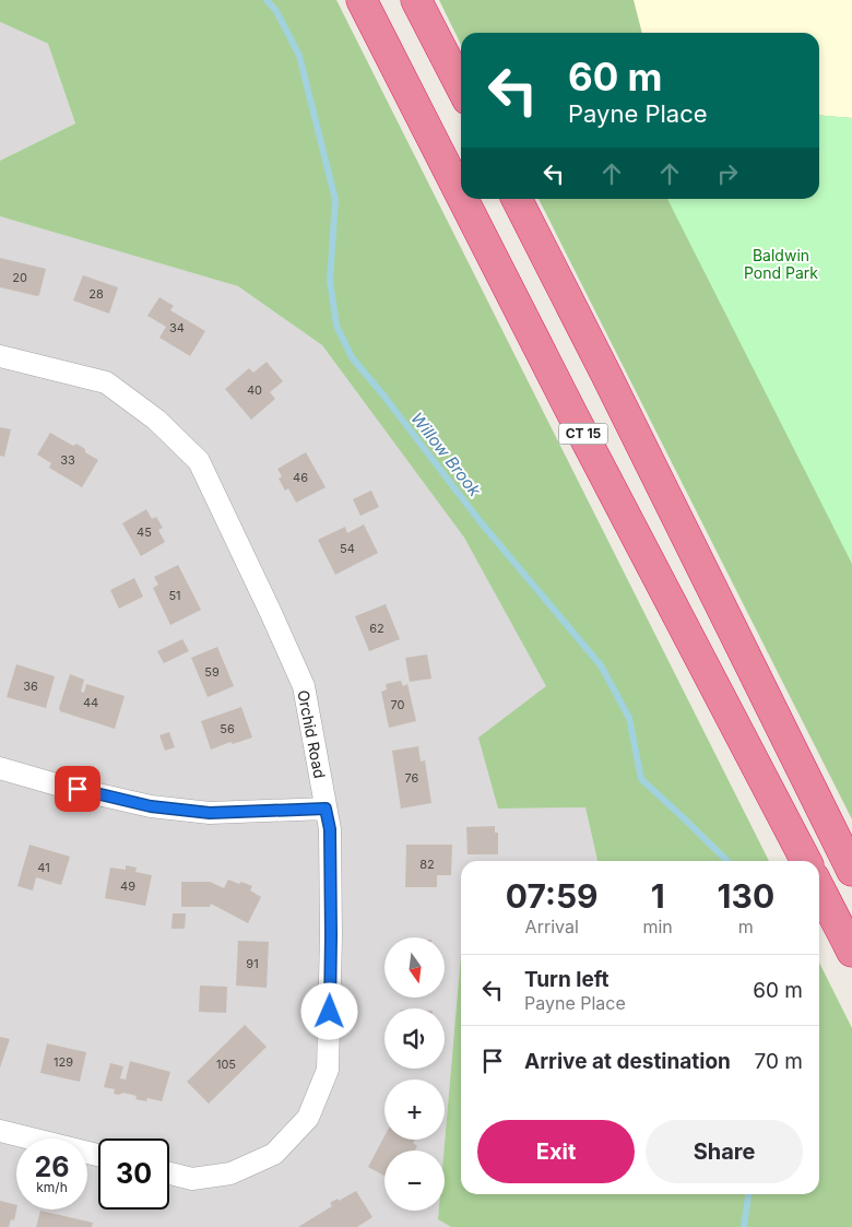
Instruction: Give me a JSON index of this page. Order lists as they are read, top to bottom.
{
  "streets": {
    "highway": ["CT 15"],
    "street": ["Orchid Road"]
  },
  "water": ["Willow Brook"],
  "parks": ["Baldwin Pond Park"],
  "house_numbers": [
    "20",
    "28",
    "34",
    "40",
    "33",
    "46",
    "45",
    "54",
    "51",
    "62",
    "59",
    "36",
    "44",
    "70",
    "56",
    "76",
    "82",
    "41",
    "49",
    "91",
    "129",
    "105"
  ],
  "north": "bottom",
  "page": {
    "turn": ["60 m", "Payne Place"],
    "eta": [
      "07:59",
      "Arrival",
      "1",
      "min",
      "130",
      "m"
    ],
    "map_buttons": ["+", "−"],
    "list": [
      {
        "name": "Turn left",
        "note": "Payne Place",
        "value": "60 m"
      },
      {
        "name": "Arrive at destination",
        "value": "70 m"
      }
    ],
    "buttons": ["Exit", "Share"],
    "speed": "26 km/h",
    "limit": "30"
  }
}
